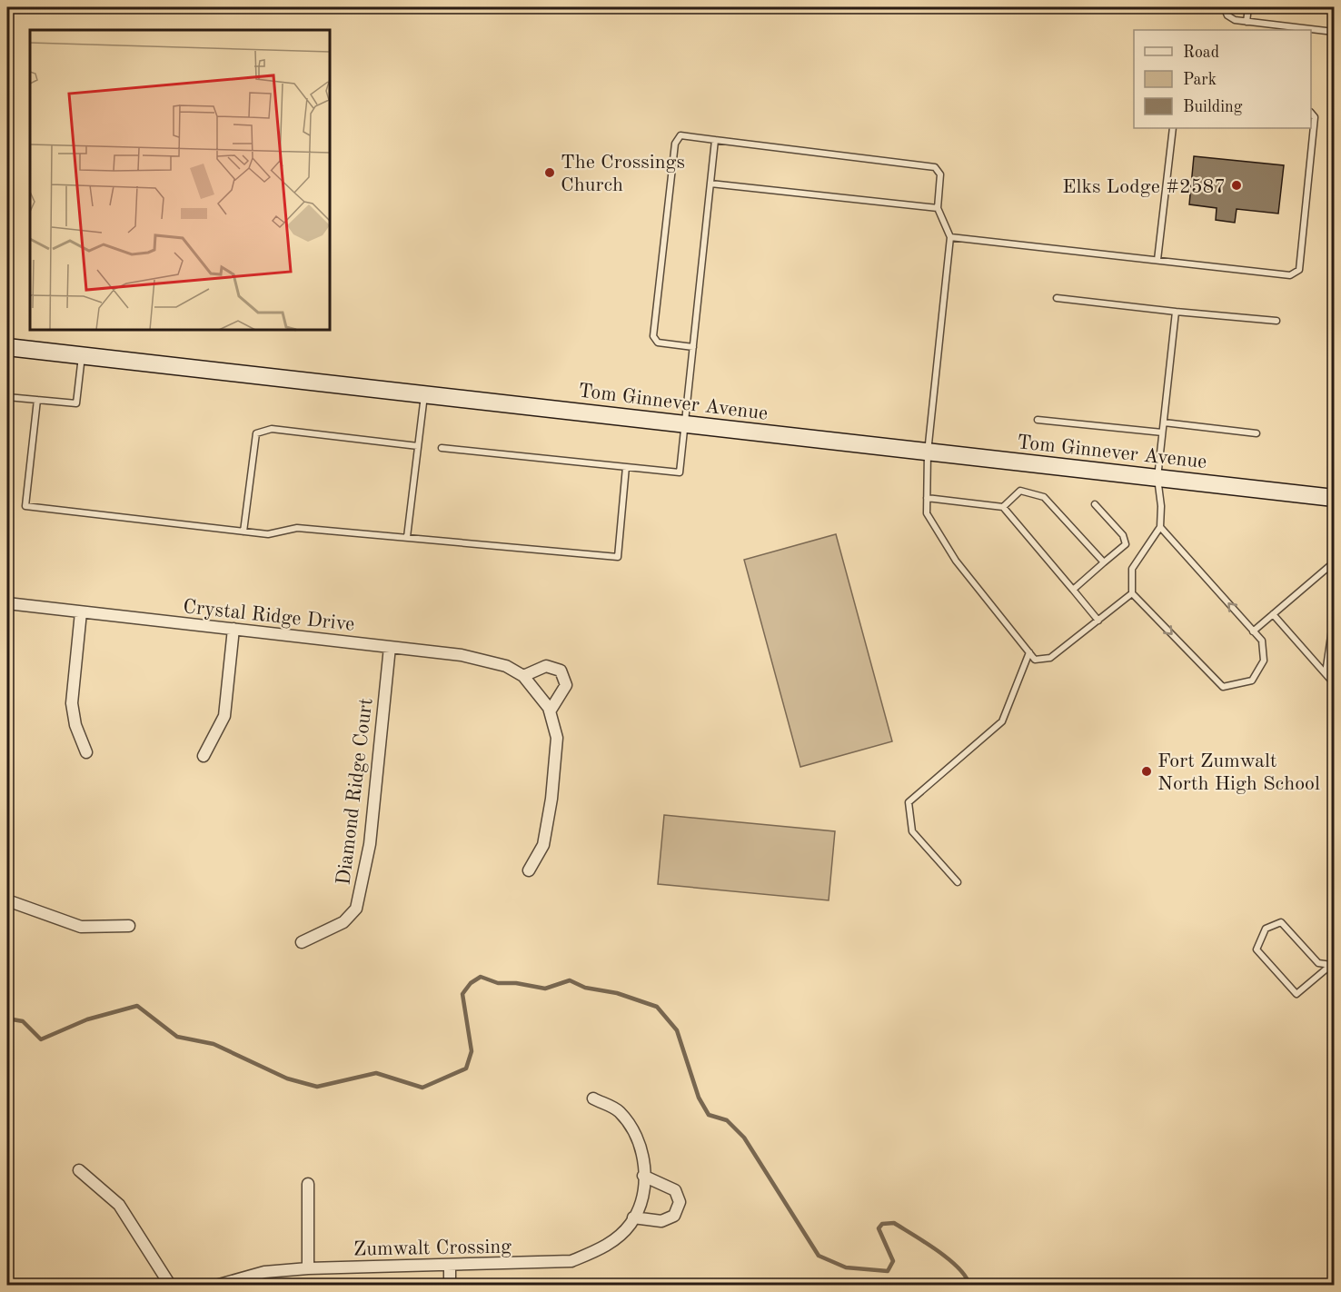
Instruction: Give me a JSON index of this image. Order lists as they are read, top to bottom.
{
  "streets": {
    "main road": ["Tom Ginnever Avenue"],
    "street": ["Crystal Ridge Drive", "Diamond Ridge Court", "Zumwalt Crossing"]
  },
  "crossings": [
    ["Crystal Ridge Drive", "Diamond Ridge Court"]
  ],
  "places": ["The Crossings Church", "Elks Lodge #2587", "Fort Zumwalt North High School"],
  "legend": ["Road", "Park", "Building"]
}
